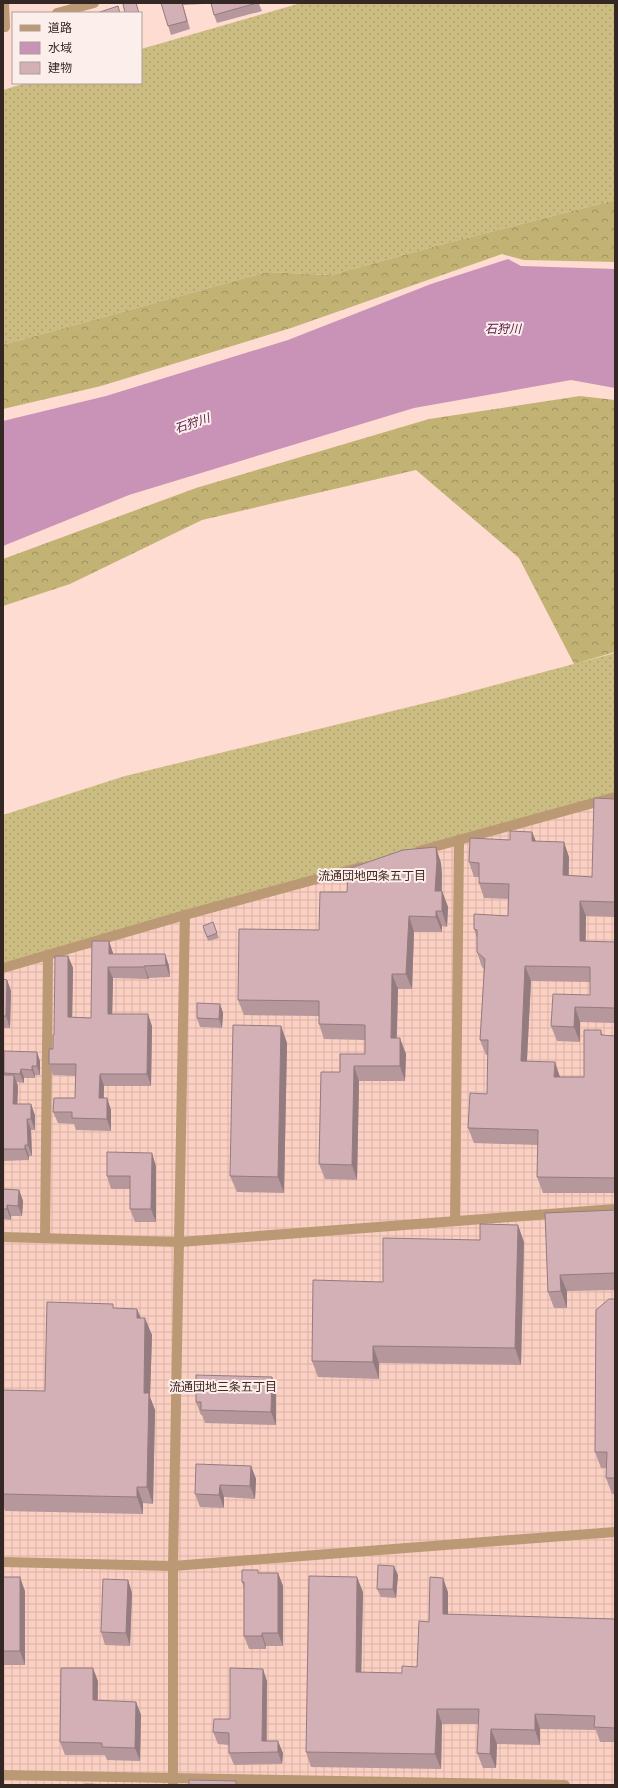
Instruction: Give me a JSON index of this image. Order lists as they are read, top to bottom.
{
  "districts": ["流通団地四条五丁目", "流通団地三条五丁目"],
  "water": ["石狩川"],
  "legend": ["道路", "水域", "建物"]
}
